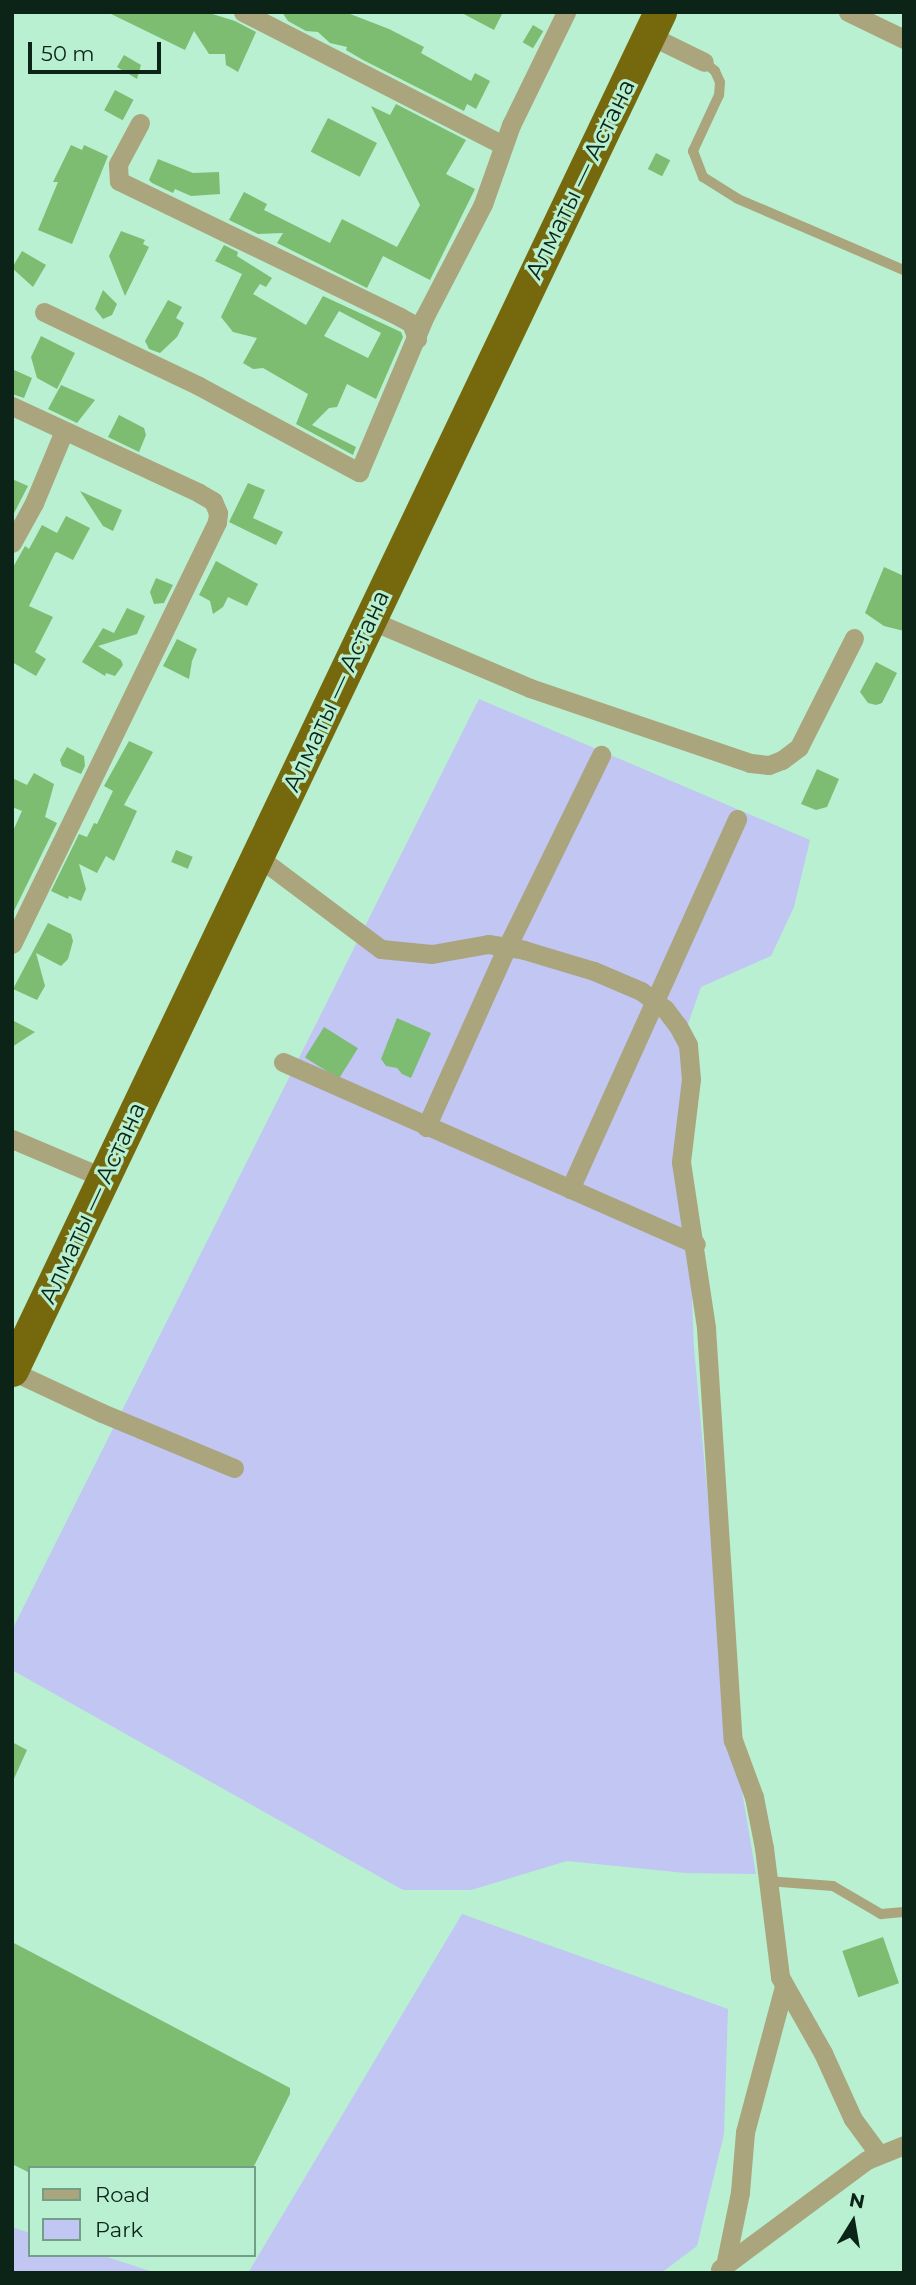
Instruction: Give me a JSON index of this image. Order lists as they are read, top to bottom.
{
  "streets": {
    "highway": ["Алматы — Астана"]
  },
  "legend": ["Road", "Park"],
  "scale_bar": "50 m",
  "north": "top"
}
